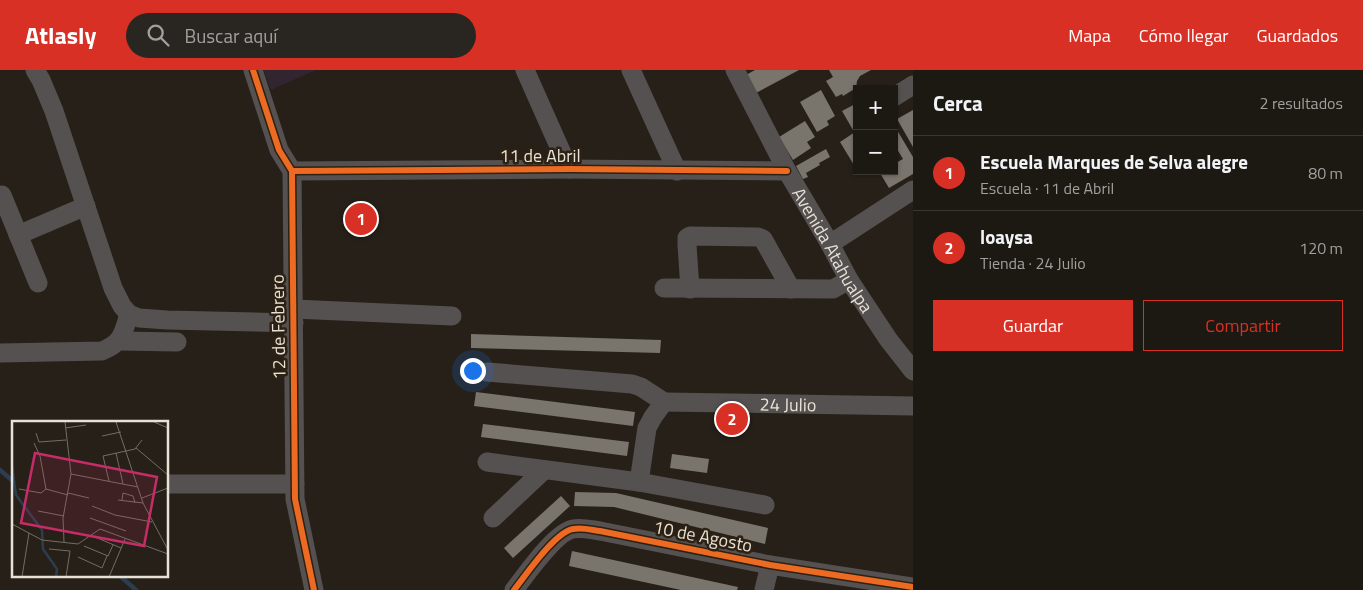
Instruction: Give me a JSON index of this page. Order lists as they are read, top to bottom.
{
  "streets": {
    "street": [
      "11 de Abril",
      "Avenida Atahualpa",
      "12 de Febrero",
      "24 Julio",
      "10 de Agosto"
    ]
  },
  "crossings": [
    ["11 de Abril", "Avenida Atahualpa"],
    ["11 de Abril", "12 de Febrero"]
  ],
  "page": {
    "header": "Atlasly",
    "search": "Buscar aquí",
    "nav": ["Mapa", "Cómo llegar", "Guardados"],
    "heading": ["Cerca", "2 resultados"],
    "map_buttons": ["+", "−"],
    "list": [
      {
        "mark": "1",
        "name": "Escuela Marques de Selva alegre",
        "note": "Escuela · 11 de Abril",
        "value": "80 m"
      },
      {
        "mark": "2",
        "name": "loaysa",
        "note": "Tienda · 24 Julio",
        "value": "120 m"
      }
    ],
    "pins": ["1", "2"],
    "buttons": ["Guardar", "Compartir"]
  }
}
